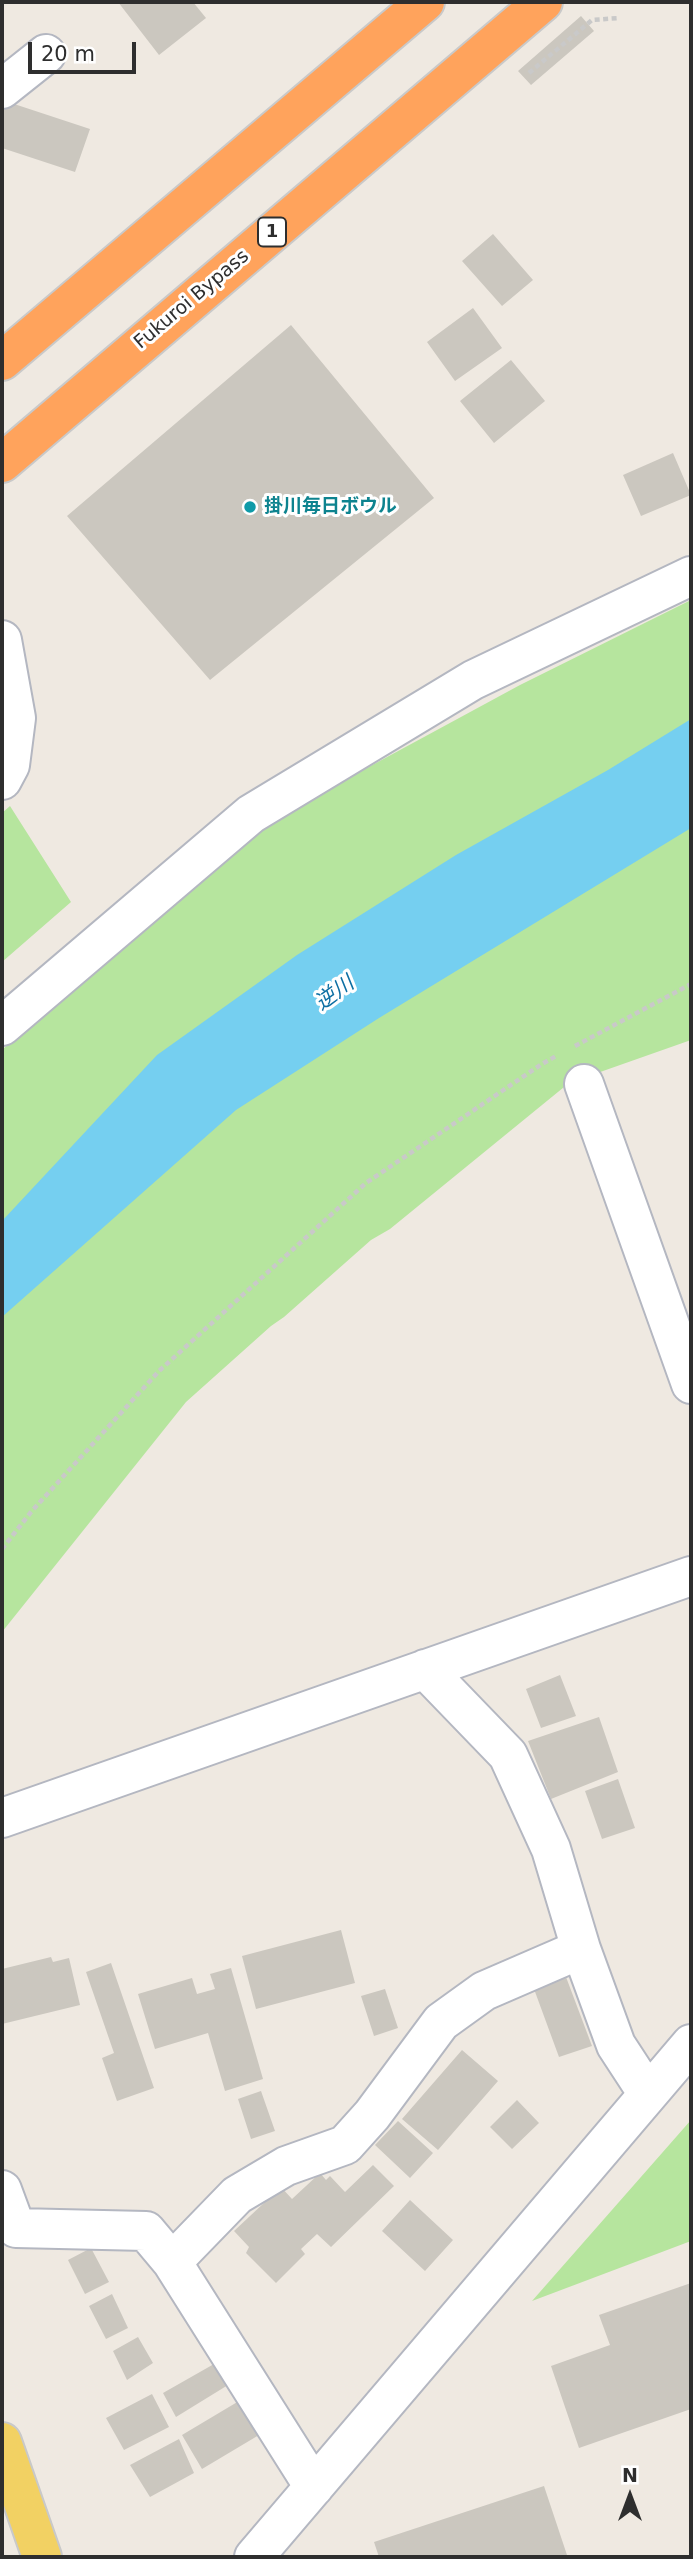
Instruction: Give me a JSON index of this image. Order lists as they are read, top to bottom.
{
  "streets": {
    "highway": ["1", "Fukuroi Bypass"]
  },
  "water": ["逆川"],
  "places": ["掛川毎日ボウル"],
  "scale_bar": "20 m",
  "north": "top"
}
